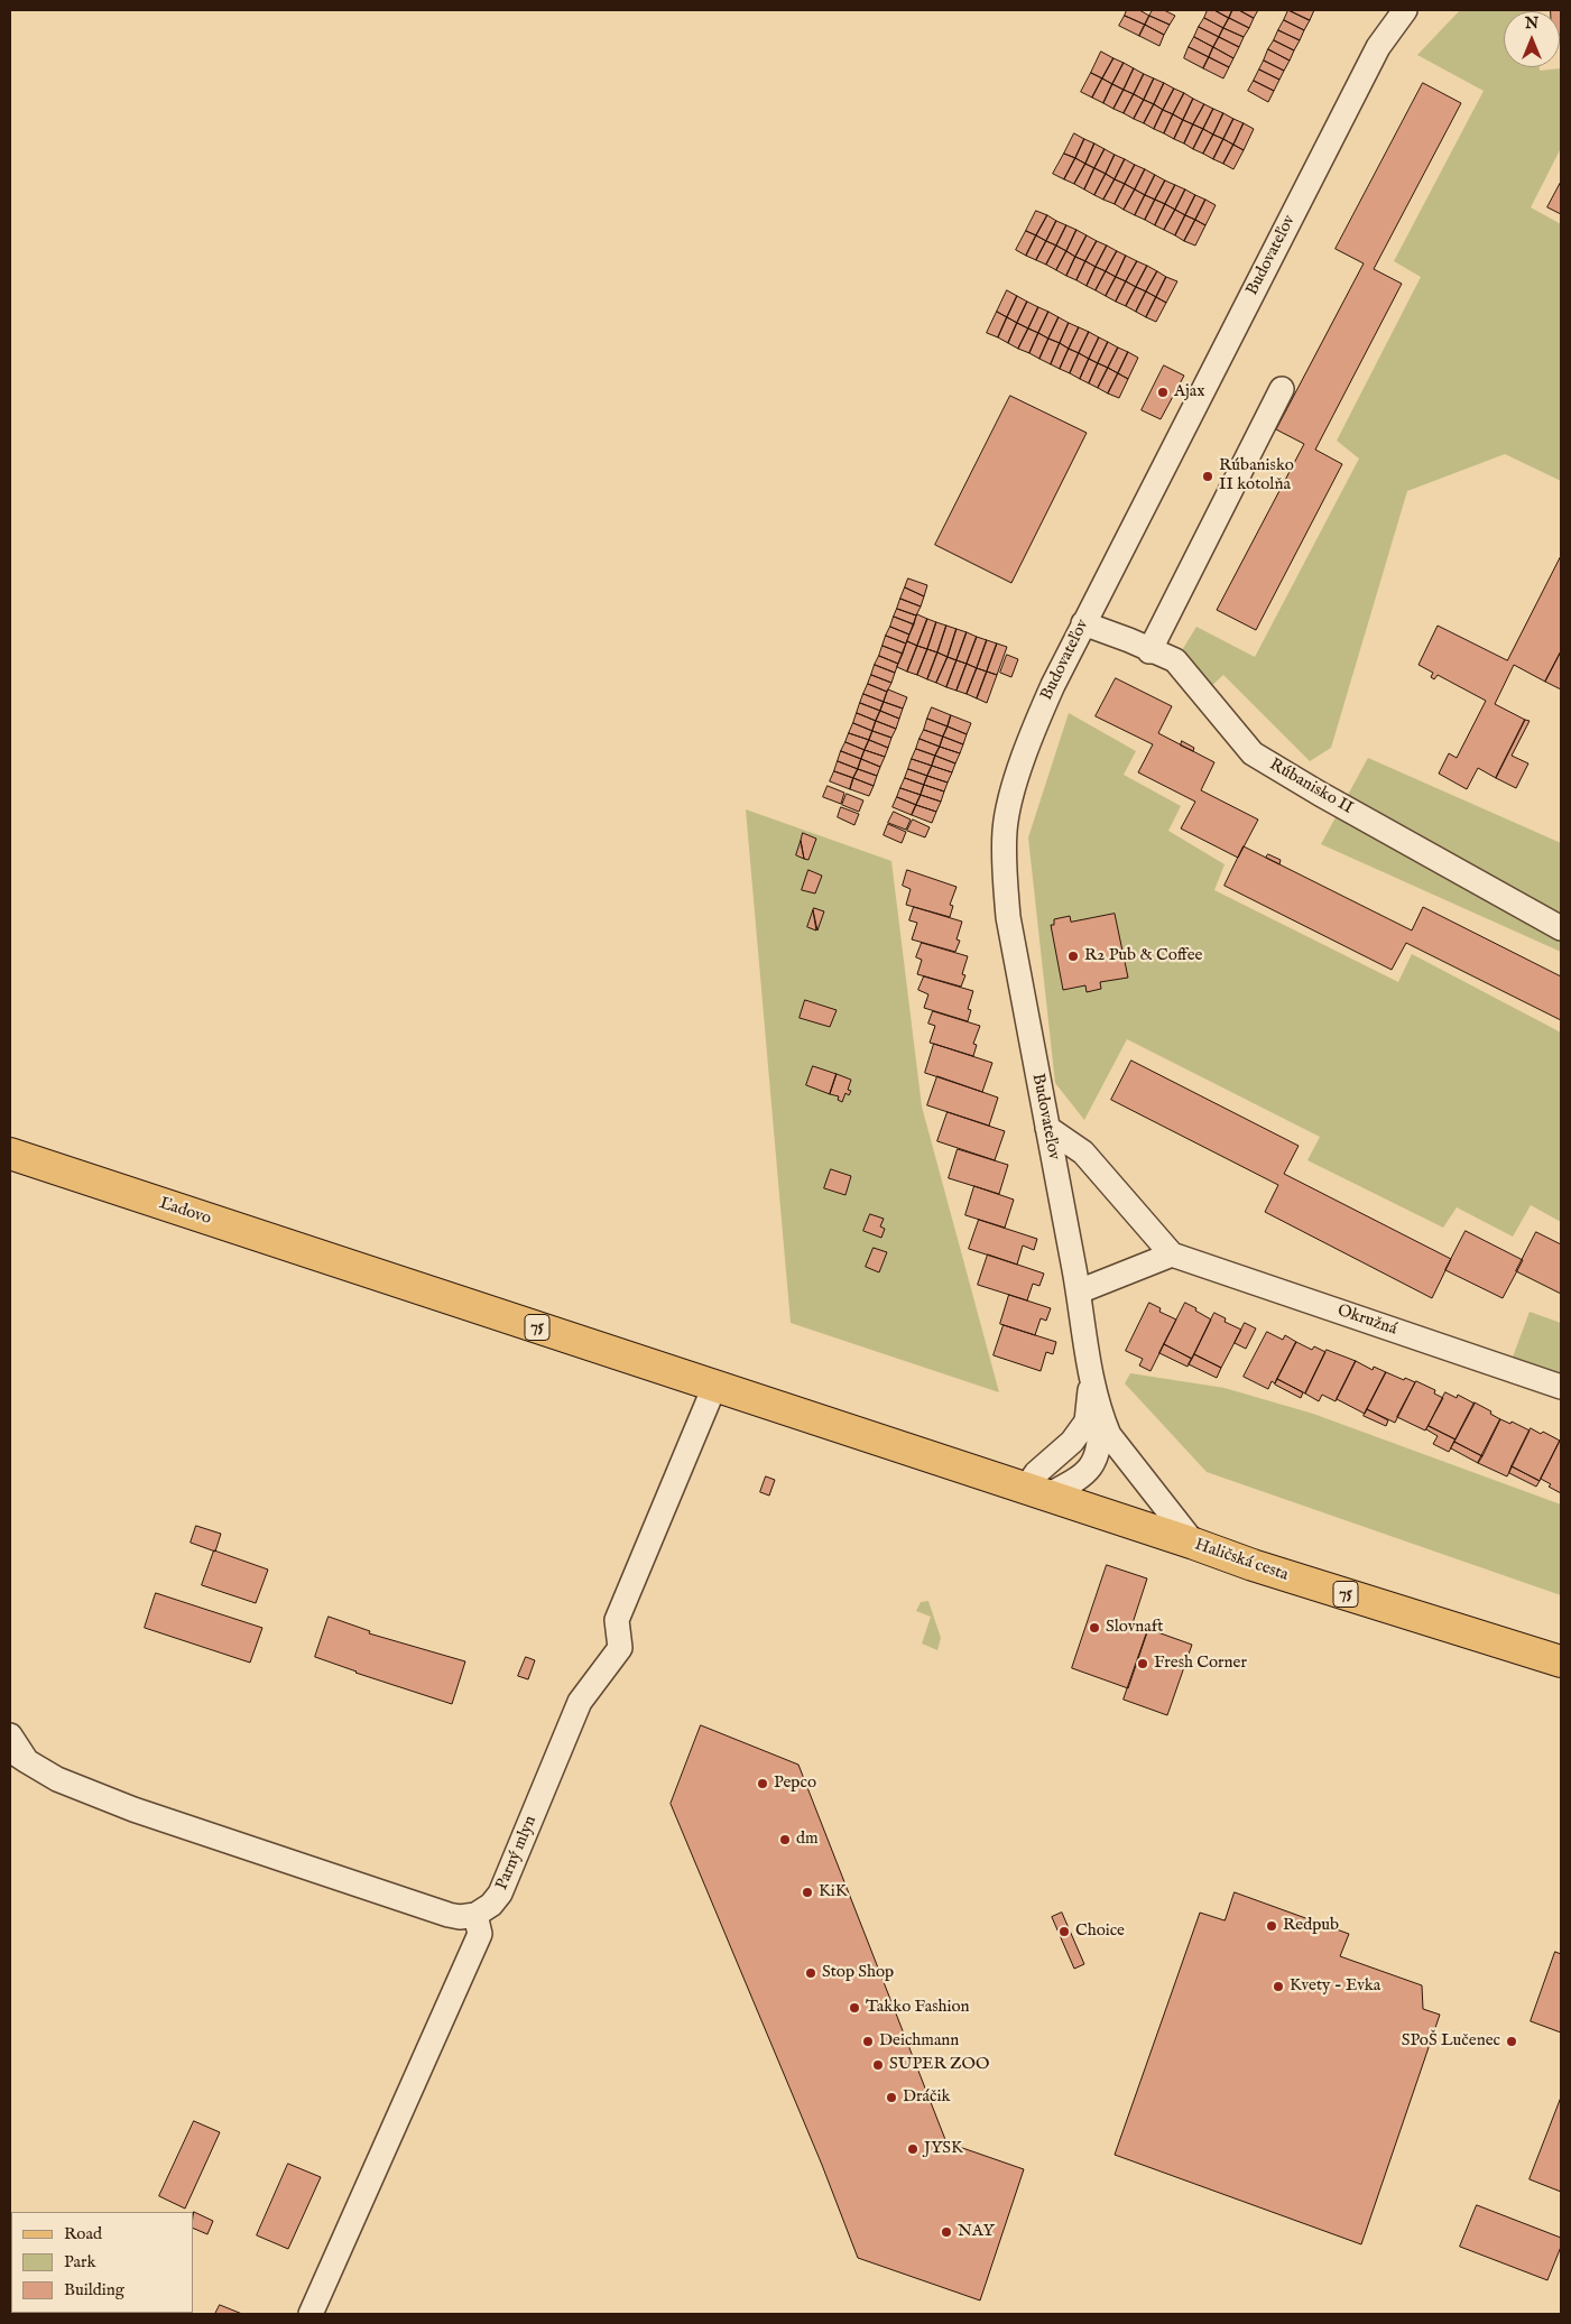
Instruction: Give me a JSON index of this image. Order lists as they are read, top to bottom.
{
  "streets": {
    "main road": ["Ľadovo", "75", "Haličská cesta"],
    "street": [
      "Budovateľov",
      "Rúbanisko II",
      "Okružná",
      "Parný mlyn"
    ]
  },
  "crossings": [
    ["Budovateľov", "Rúbanisko II"],
    ["Budovateľov", "Haličská cesta"],
    ["Ľadovo", "Haličská cesta"],
    ["Ľadovo", "Parný mlyn"],
    ["Haličská cesta", "Parný mlyn"]
  ],
  "places": [
    "Ajax",
    "Rúbanisko II kotolňa",
    "R2 Pub & Coffee",
    "Slovnaft",
    "Fresh Corner",
    "Pepco",
    "dm",
    "KiK",
    "Redpub",
    "Choice",
    "Stop Shop",
    "Kvety - Evka",
    "Takko Fashion",
    "Deichmann",
    "SPoŠ Lučenec",
    "SUPER ZOO",
    "Dráčik",
    "JYSK",
    "NAY"
  ],
  "legend": ["Road", "Park", "Building"],
  "north": "top"
}
